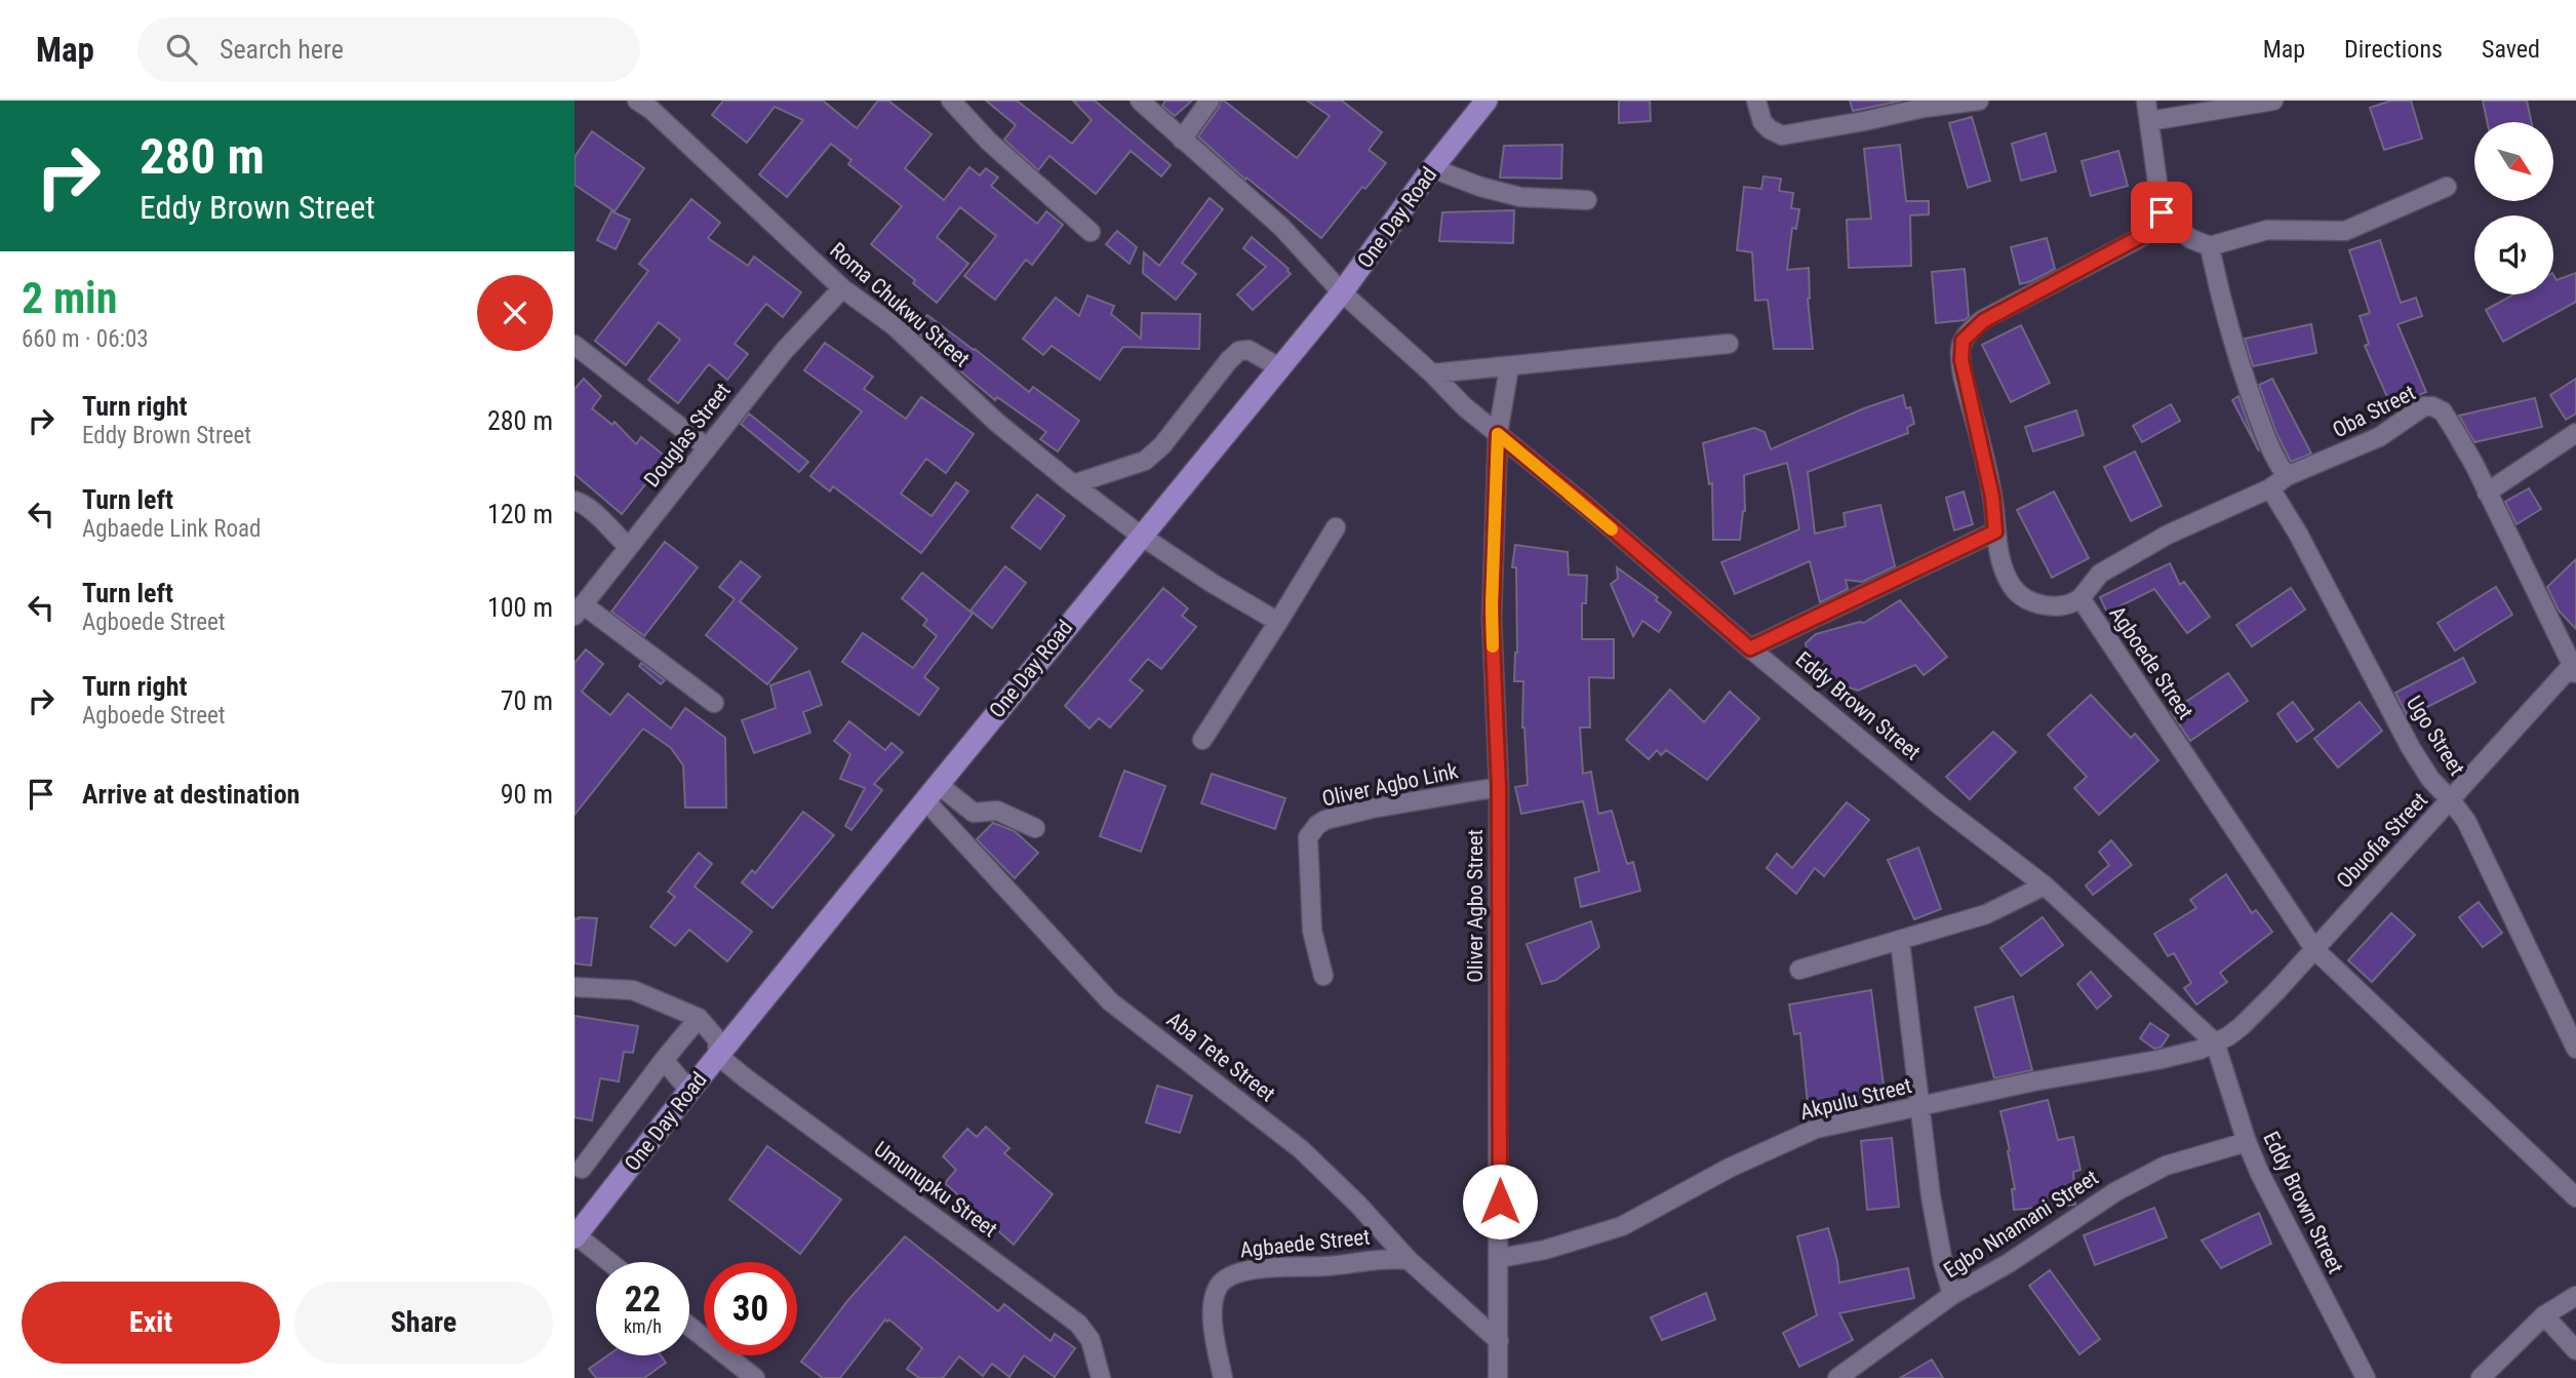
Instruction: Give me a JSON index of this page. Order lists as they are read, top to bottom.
{
  "streets": {
    "main road": ["One Day Road"],
    "street": [
      "Roma Chukwu Street",
      "Oba Street",
      "Douglas Street",
      "Agboede Street",
      "Eddy Brown Street",
      "Ugo Street",
      "Oliver Agbo Link",
      "Obuofia Street",
      "Oliver Agbo Street",
      "Aba Tete Street",
      "Akpulu Street",
      "Umunupku Street",
      "Egbo Nnamani Street",
      "Agbaede Street"
    ]
  },
  "crossings": [
    ["One Day Road", "Roma Chukwu Street"],
    ["One Day Road", "Eddy Brown Street"],
    ["One Day Road", "Aba Tete Street"],
    ["One Day Road", "Umunupku Street"],
    ["Roma Chukwu Street", "Douglas Street"],
    ["Oba Street", "Agboede Street"],
    ["Oba Street", "Ugo Street"],
    ["Oba Street", "Obuofia Street"],
    ["Agboede Street", "Obuofia Street"],
    ["Eddy Brown Street", "Obuofia Street"],
    ["Eddy Brown Street", "Oliver Agbo Street"],
    ["Eddy Brown Street", "Akpulu Street"],
    ["Eddy Brown Street", "Egbo Nnamani Street"],
    ["Ugo Street", "Obuofia Street"],
    ["Oliver Agbo Link", "Oliver Agbo Street"],
    ["Obuofia Street", "Akpulu Street"],
    ["Oliver Agbo Street", "Aba Tete Street"],
    ["Oliver Agbo Street", "Akpulu Street"],
    ["Aba Tete Street", "Agbaede Street"]
  ],
  "north": "bottom right",
  "page": {
    "header": "Map",
    "search": "Search here",
    "nav": ["Map", "Directions", "Saved"],
    "turn": ["280 m", "Eddy Brown Street"],
    "heading": ["2 min", "660 m · 06:03"],
    "list": [
      {
        "name": "Turn right",
        "note": "Eddy Brown Street",
        "value": "280 m"
      },
      {
        "name": "Turn left",
        "note": "Agbaede Link Road",
        "value": "120 m"
      },
      {
        "name": "Turn left",
        "note": "Agboede Street",
        "value": "100 m"
      },
      {
        "name": "Turn right",
        "note": "Agboede Street",
        "value": "70 m"
      },
      {
        "name": "Arrive at destination",
        "value": "90 m"
      }
    ],
    "speed": "22 km/h",
    "limit": "30",
    "buttons": ["Exit", "Share"]
  }
}
